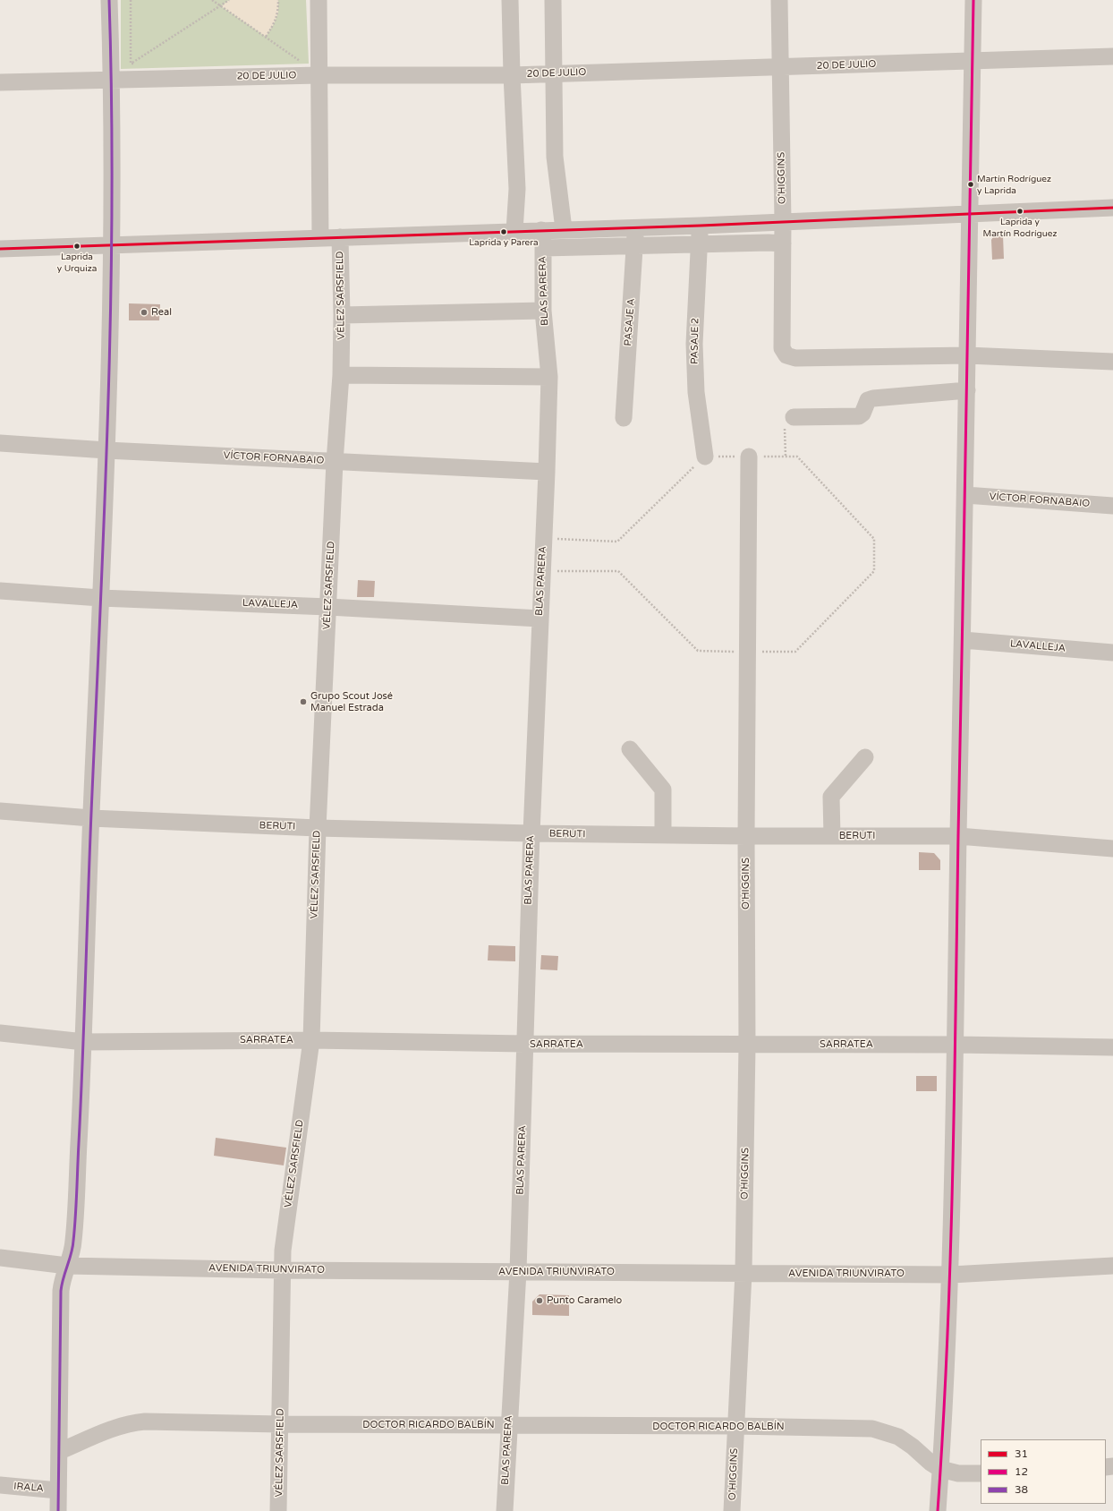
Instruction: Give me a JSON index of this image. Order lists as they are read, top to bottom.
{
  "streets": {
    "street": [
      "20 DE JULIO",
      "O'HIGGINS",
      "BLAS PARERA",
      "VÉLEZ SARSFIELD",
      "PASAJE A",
      "PASAJE 2",
      "VÍCTOR FORNABAIO",
      "LAVALLEJA",
      "BERUTI",
      "SARRATEA",
      "AVENIDA TRIUNVIRATO",
      "DOCTOR RICARDO BALBÍN",
      "IRALA"
    ]
  },
  "crossings": [
    ["20 DE JULIO", "O'HIGGINS"],
    ["O'HIGGINS", "BERUTI"],
    ["O'HIGGINS", "SARRATEA"],
    ["O'HIGGINS", "AVENIDA TRIUNVIRATO"],
    ["O'HIGGINS", "DOCTOR RICARDO BALBÍN"],
    ["BLAS PARERA", "VÍCTOR FORNABAIO"],
    ["BLAS PARERA", "LAVALLEJA"],
    ["BLAS PARERA", "BERUTI"],
    ["BLAS PARERA", "SARRATEA"],
    ["BLAS PARERA", "AVENIDA TRIUNVIRATO"],
    ["BLAS PARERA", "DOCTOR RICARDO BALBÍN"],
    ["VÉLEZ SARSFIELD", "VÍCTOR FORNABAIO"],
    ["VÉLEZ SARSFIELD", "LAVALLEJA"],
    ["VÉLEZ SARSFIELD", "BERUTI"],
    ["VÉLEZ SARSFIELD", "SARRATEA"],
    ["VÉLEZ SARSFIELD", "AVENIDA TRIUNVIRATO"],
    ["VÉLEZ SARSFIELD", "DOCTOR RICARDO BALBÍN"]
  ],
  "places": [
    "Martín Rodríguez y Laprida",
    "Laprida y Martín Rodríguez",
    "Laprida y Parera",
    "Laprida y Urquiza",
    "Real",
    "Grupo Scout José Manuel Estrada",
    "Punto Caramelo"
  ],
  "lines": ["transit line 12", "transit line 38", "transit line 31"],
  "legend": ["31", "12", "38"]
}
